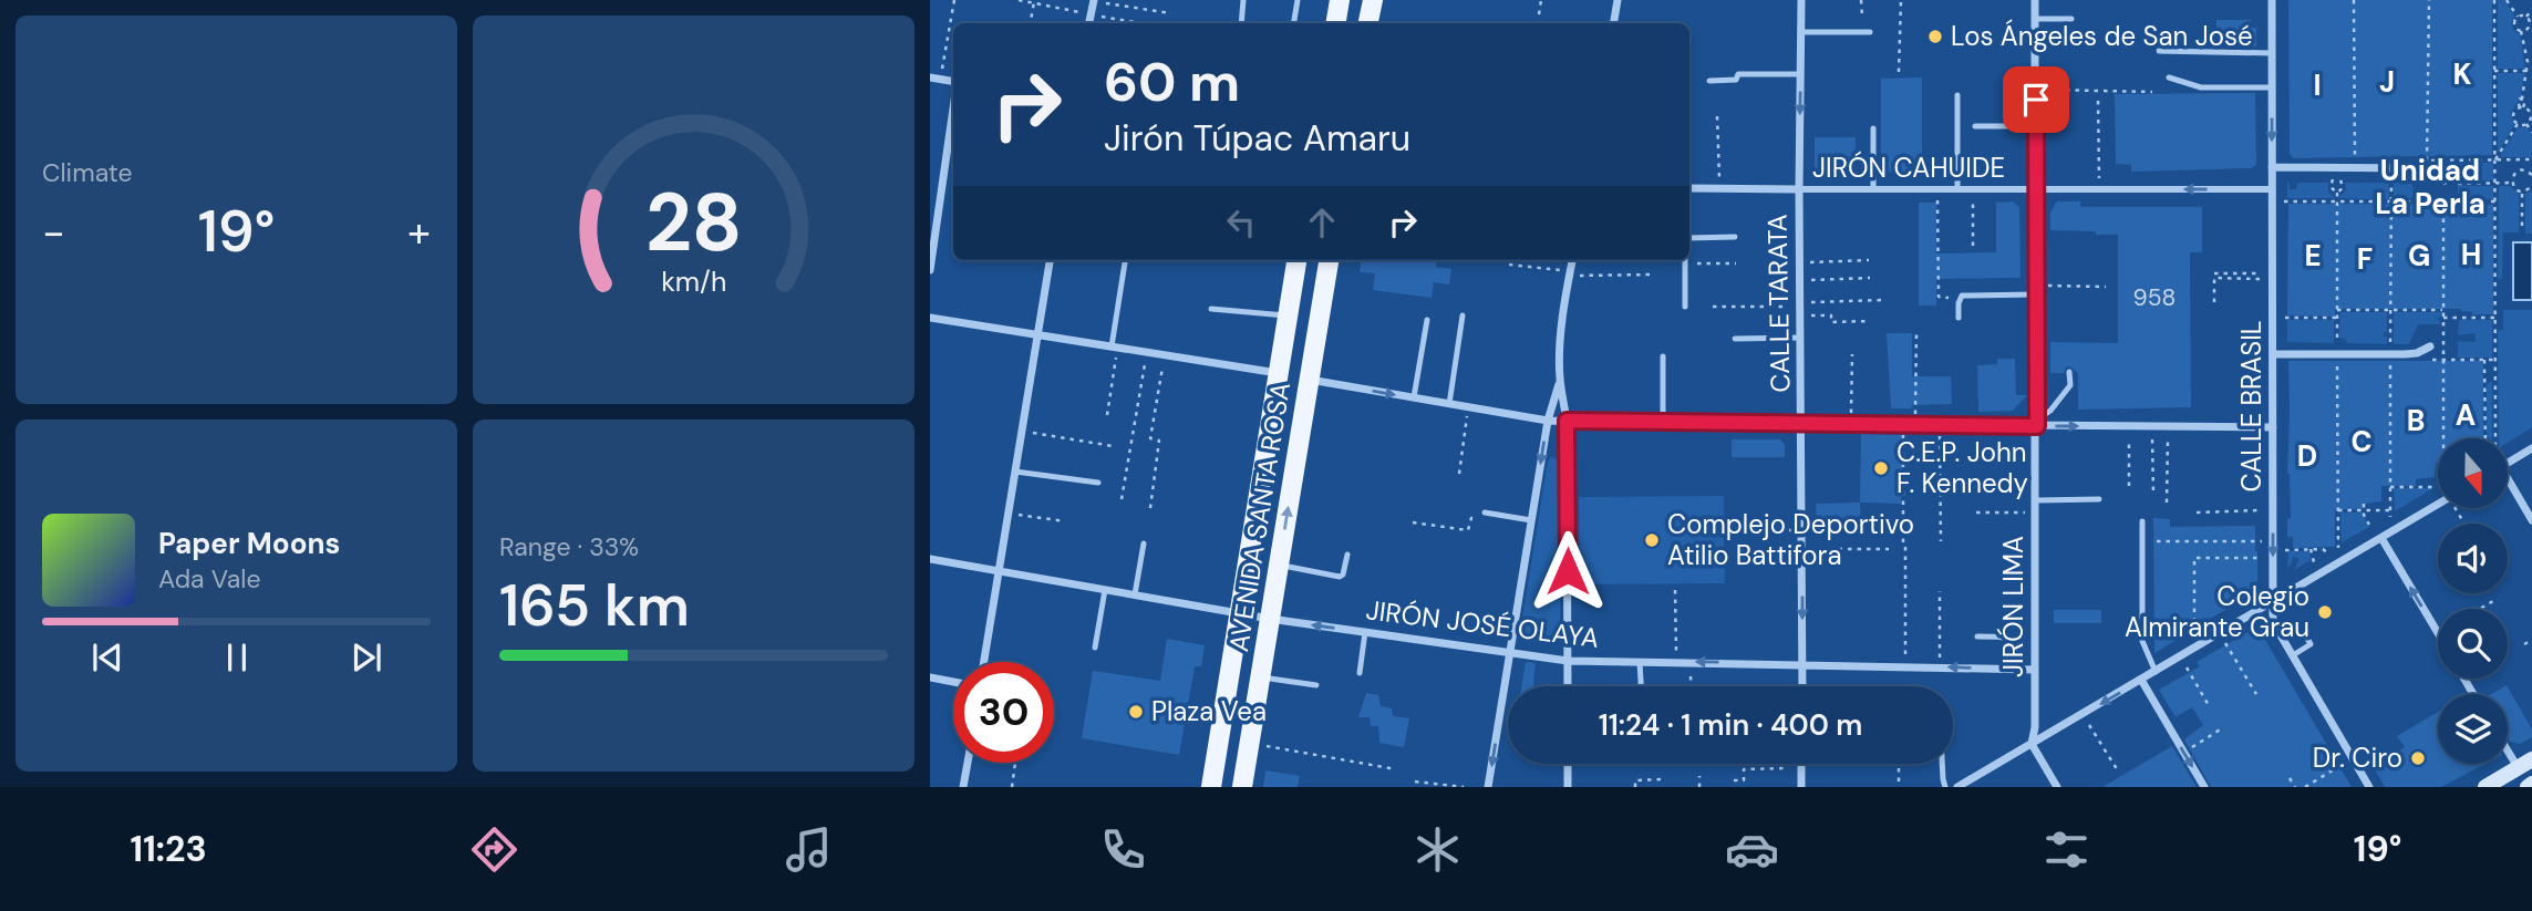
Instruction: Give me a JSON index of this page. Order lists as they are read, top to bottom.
{
  "streets": {
    "main road": ["AVENIDA SANTA ROSA"],
    "street": [
      "JIRÓN CAHUIDE",
      "CALLE TARATA",
      "CALLE BRASIL",
      "JIRÓN LIMA",
      "JIRÓN JOSÉ OLAYA"
    ]
  },
  "crossings": [
    ["JIRÓN CAHUIDE", "CALLE TARATA"],
    ["JIRÓN CAHUIDE", "CALLE BRASIL"],
    ["JIRÓN CAHUIDE", "JIRÓN LIMA"],
    ["CALLE TARATA", "JIRÓN JOSÉ OLAYA"],
    ["AVENIDA SANTA ROSA", "JIRÓN JOSÉ OLAYA"],
    ["JIRÓN LIMA", "JIRÓN JOSÉ OLAYA"]
  ],
  "districts": [
    "K",
    "J",
    "I",
    "Unidad La Perla",
    "H",
    "E",
    "G",
    "F",
    "A",
    "B",
    "C",
    "D"
  ],
  "places": [
    "Los Ángeles de San José",
    "C.E.P. John F. Kennedy",
    "Complejo Deportivo Atilio Battifora",
    "Colegio Almirante Grau",
    "Plaza Vea",
    "Dr. Ciro"
  ],
  "house_numbers": ["958"],
  "north": "bottom",
  "page": {
    "tile": [
      "Climate",
      ["Range · 33%", "165 km"]
    ],
    "turn": ["60 m", "Jirón Túpac Amaru"],
    "heat": ["−", "19°", "+"],
    "song": ["Paper Moons", "Ada Vale"],
    "limit": "30",
    "trip": "11:24 · 1 min · 400 m",
    "tabs": ["11:23", "19°"],
    "gauge": ["28", "km/h"]
  }
}
